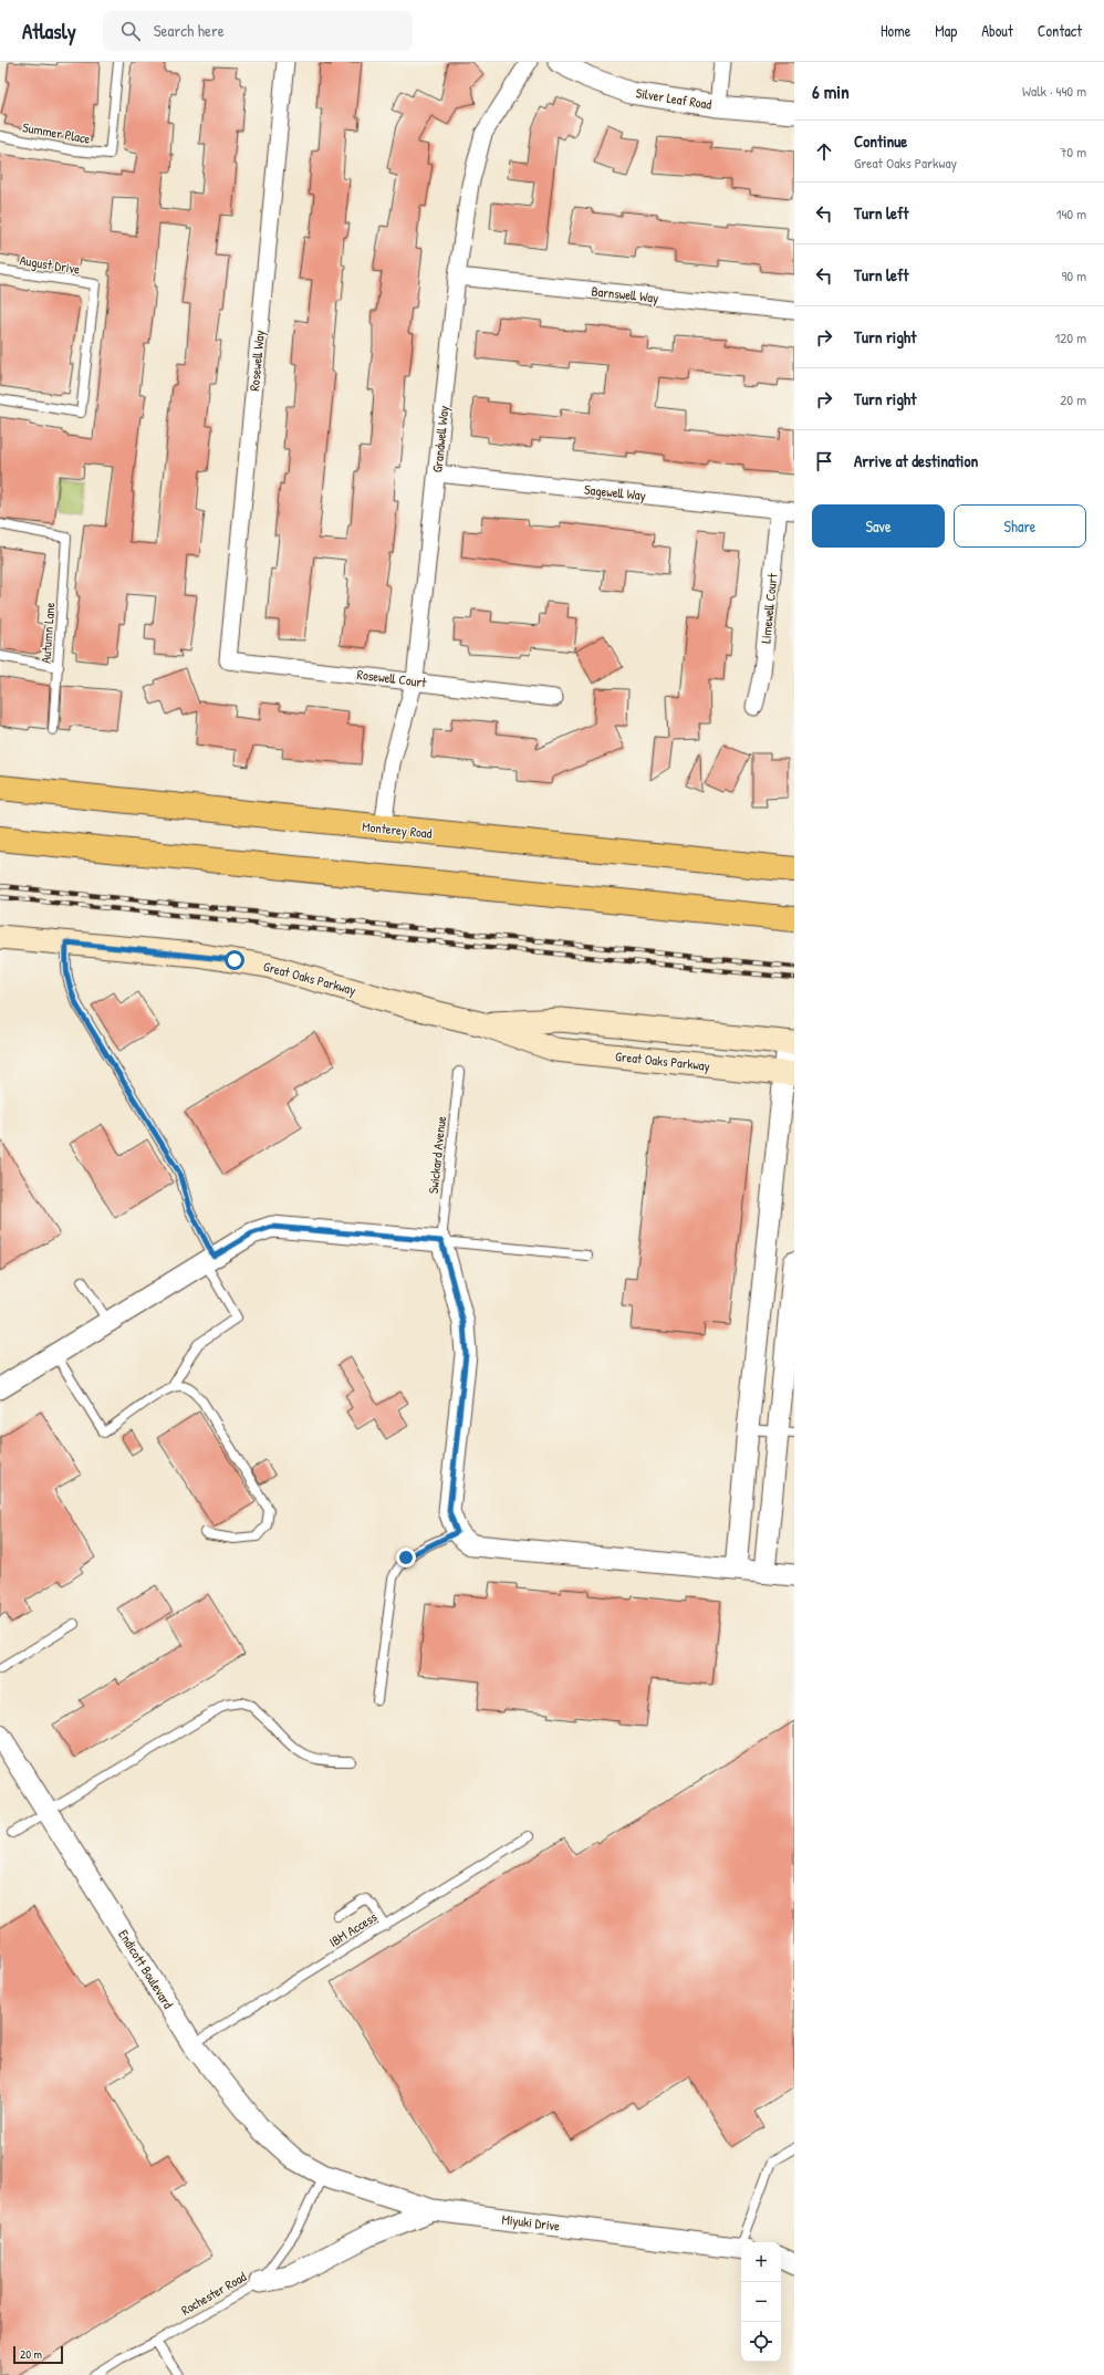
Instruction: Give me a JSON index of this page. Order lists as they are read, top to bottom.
{
  "streets": {
    "main road": ["Monterey Road", "Great Oaks Parkway"],
    "street": [
      "Silver Leaf Road",
      "Barnswell Way",
      "Rosewell Way",
      "Grandwell Way",
      "Sagewell Way",
      "Limewell Court",
      "Rosewell Court",
      "Endicott Boulevard",
      "Miyuki Drive"
    ],
    "lane": [
      "Summer Place",
      "August Drive",
      "Autumn Lane",
      "Swickard Avenue",
      "IBM Access",
      "Rochester Road"
    ]
  },
  "crossings": [
    ["Barnswell Way", "Grandwell Way"],
    ["Rosewell Way", "Rosewell Court"],
    ["Grandwell Way", "Sagewell Way"],
    ["Grandwell Way", "Rosewell Court"],
    ["Grandwell Way", "Monterey Road"],
    ["Sagewell Way", "Limewell Court"],
    ["IBM Access", "Endicott Boulevard"],
    ["Endicott Boulevard", "Miyuki Drive"],
    ["Endicott Boulevard", "Rochester Road"],
    ["Miyuki Drive", "Rochester Road"]
  ],
  "scale_bar": "20 m",
  "page": {
    "header": "Atlasly",
    "search": "Search here",
    "nav": [
      "Home",
      "Map",
      "About",
      "Contact"
    ],
    "heading": ["6 min", "Walk · 440 m"],
    "list": [
      ["Continue", "Great Oaks Parkway", "70 m"],
      ["Turn left", "140 m"],
      ["Turn left", "90 m"],
      ["Turn right", "120 m"],
      ["Turn right", "20 m"],
      "Arrive at destination"
    ],
    "buttons": ["Save", "Share"],
    "map_buttons": ["+", "−"],
    "scale": "20 m"
  }
}
